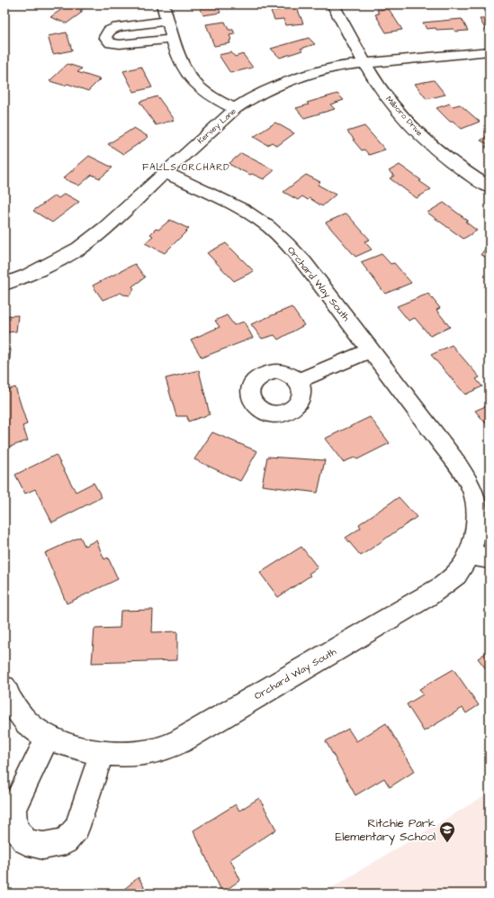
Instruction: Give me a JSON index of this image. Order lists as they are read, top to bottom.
{
  "streets": {
    "street": ["Milboro Drive", "Kersey Lane", "Orchard Way South"]
  },
  "crossings": [
    ["Milboro Drive", "Kersey Lane"],
    ["Kersey Lane", "Orchard Way South"]
  ],
  "districts": ["FALLS ORCHARD"],
  "places": {
    "school or university": ["Ritchie Park Elementary School"]
  }
}
